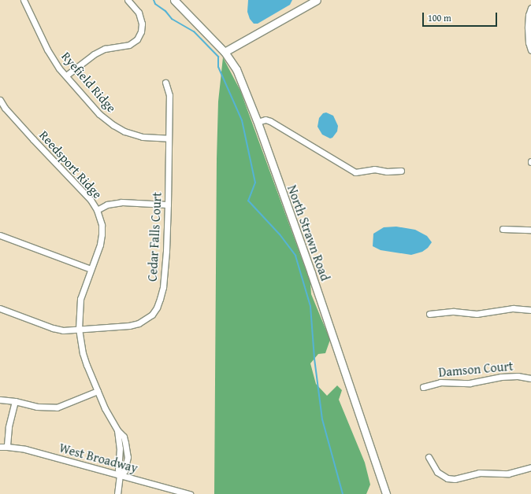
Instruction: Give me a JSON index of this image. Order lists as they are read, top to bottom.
{
  "streets": {
    "street": [
      "Ryefield Ridge",
      "Reedsport Ridge",
      "North Strawn Road",
      "Cedar Falls Court",
      "Damson Court",
      "West Broadway"
    ]
  },
  "crossings": [
    ["Ryefield Ridge", "Cedar Falls Court"],
    ["Reedsport Ridge", "Cedar Falls Court"],
    ["Reedsport Ridge", "West Broadway"]
  ],
  "scale_bar": "100 m"
}
